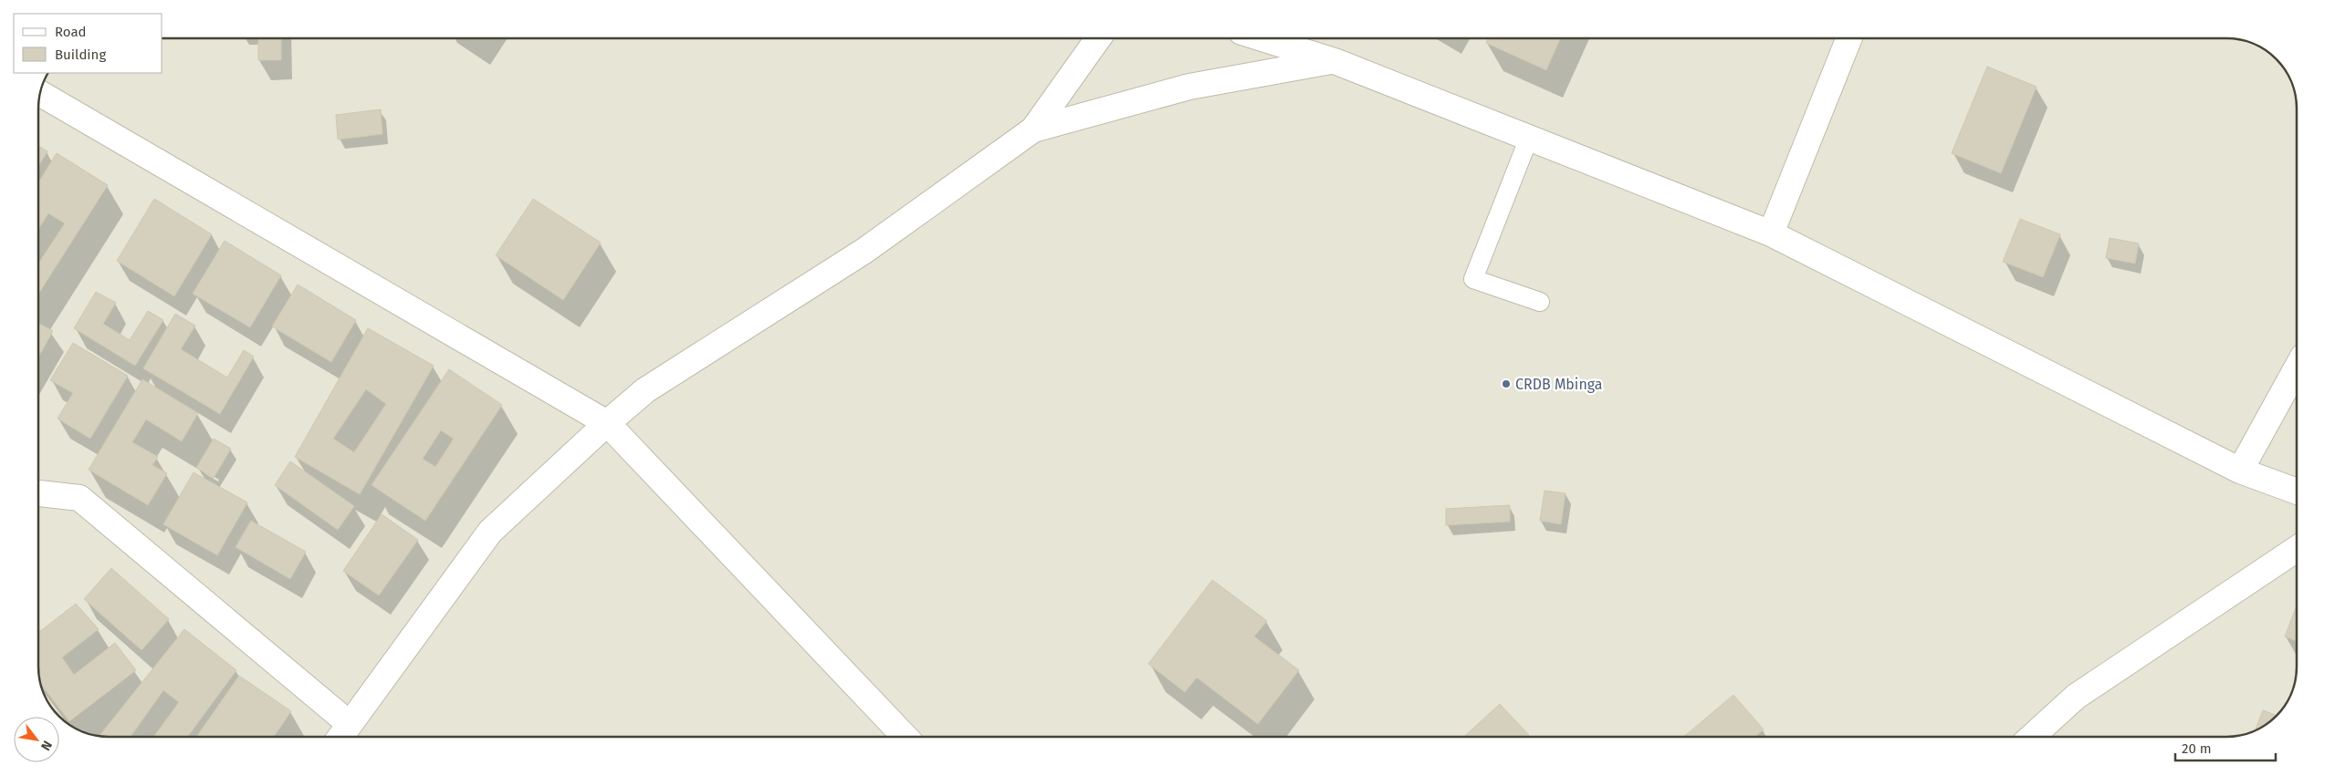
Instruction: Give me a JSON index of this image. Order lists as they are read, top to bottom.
{
  "places": ["CRDB Mbinga"],
  "legend": ["Road", "Building"],
  "scale_bar": "20 m",
  "north": "bottom right"
}
